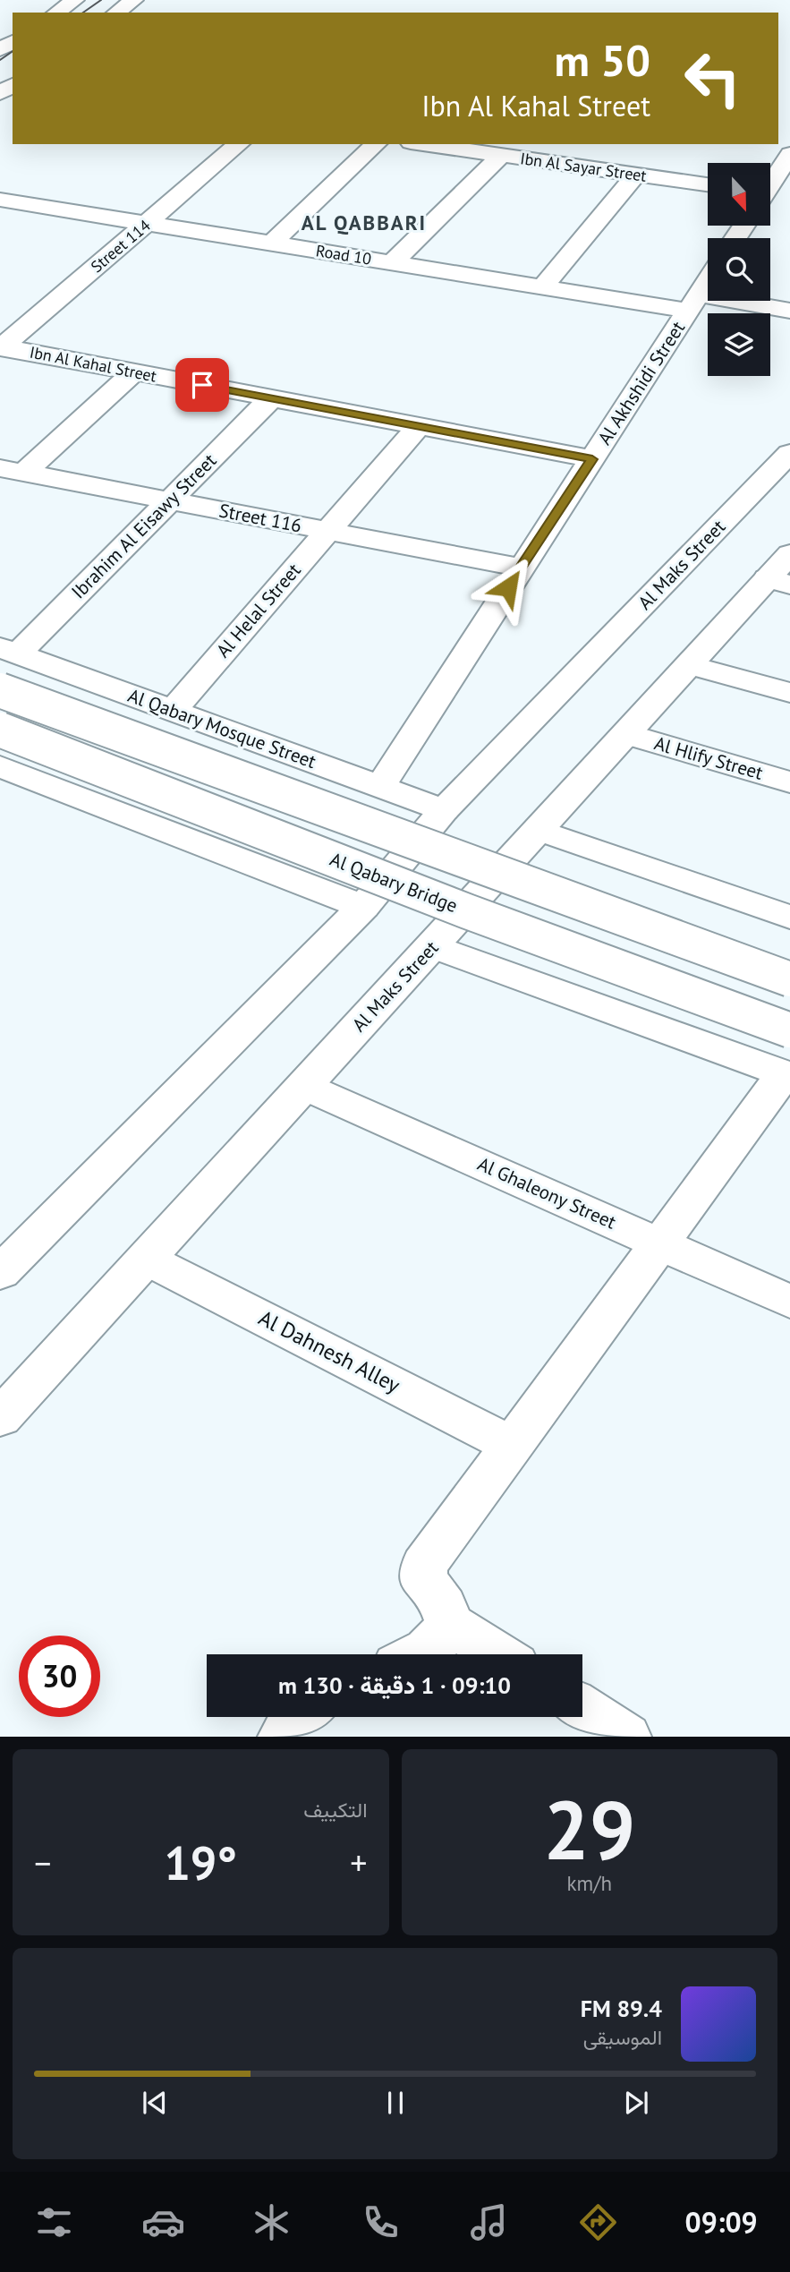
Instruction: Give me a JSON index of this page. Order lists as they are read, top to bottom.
{
  "streets": {
    "street": [
      "Ibn Al Sayar Street",
      "Street 114",
      "Road 10",
      "Ibn Al Kahal Street",
      "Al Akhshidi Street",
      "Street 116",
      "Ibrahim Al Eisawy Street",
      "Al Maks Street",
      "Al Helal Street",
      "Al Qabary Mosque Street",
      "Al Hlify Street",
      "Al Qabary Bridge",
      "Al Ghaleony Street",
      "Al Dahnesh Alley"
    ]
  },
  "crossings": [
    ["Street 114", "Road 10"],
    ["Street 114", "Ibn Al Kahal Street"],
    ["Road 10", "Al Akhshidi Street"],
    ["Ibn Al Kahal Street", "Al Akhshidi Street"],
    ["Ibn Al Kahal Street", "Ibrahim Al Eisawy Street"],
    ["Ibn Al Kahal Street", "Al Helal Street"],
    ["Al Akhshidi Street", "Street 116"],
    ["Al Akhshidi Street", "Al Qabary Mosque Street"],
    ["Street 116", "Ibrahim Al Eisawy Street"],
    ["Street 116", "Al Helal Street"],
    ["Ibrahim Al Eisawy Street", "Al Qabary Mosque Street"],
    ["Al Maks Street", "Al Qabary Mosque Street"],
    ["Al Maks Street", "Al Hlify Street"],
    ["Al Maks Street", "Al Ghaleony Street"],
    ["Al Maks Street", "Al Dahnesh Alley"],
    ["Al Helal Street", "Al Qabary Mosque Street"]
  ],
  "districts": ["AL QABBARI"],
  "north": "bottom",
  "page": {
    "turn": ["50 m", "Ibn Al Kahal Street"],
    "limit": "30",
    "trip": "09:10 · 1 دقيقة · 130 m",
    "tile": [
      ["29", "km/h"],
      "التكييف"
    ],
    "heat": ["−", "19°", "+"],
    "song": ["89.4 FM", "الموسيقى"],
    "tabs": "09:09"
  }
}
